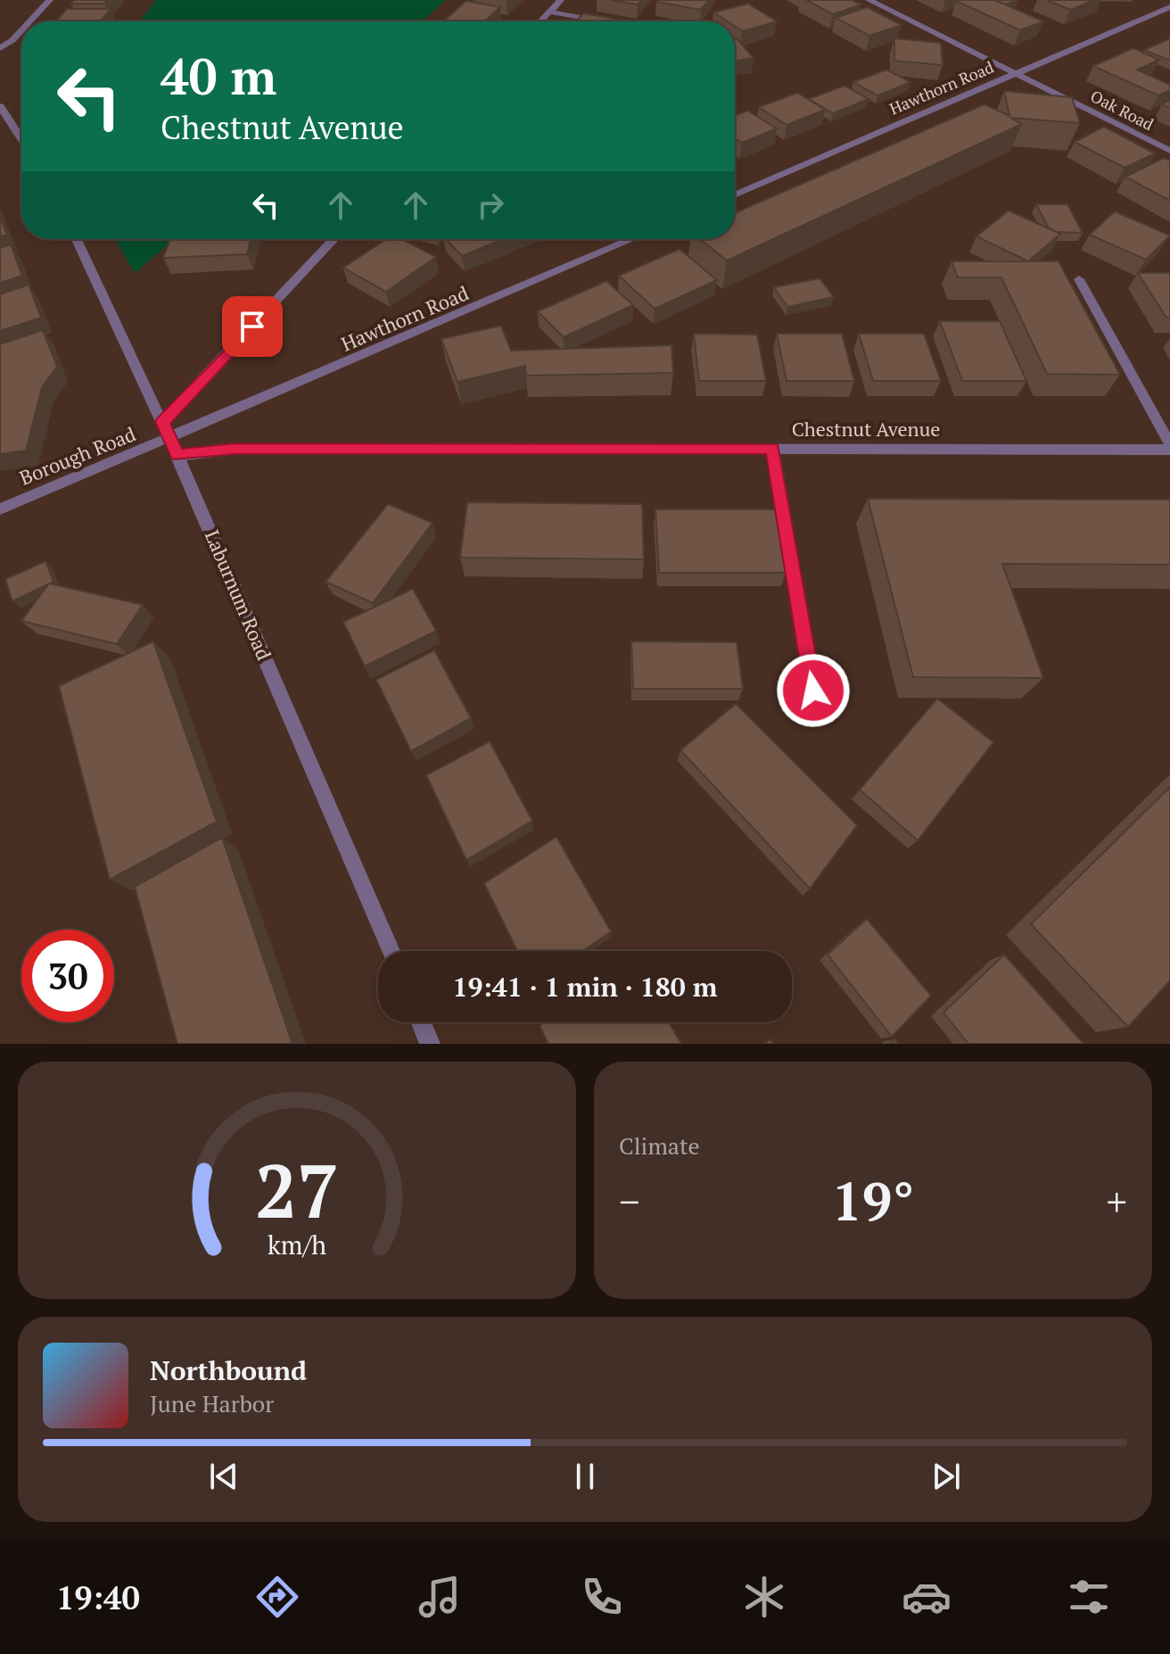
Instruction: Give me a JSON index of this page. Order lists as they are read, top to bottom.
{
  "streets": {
    "street": [
      "Hawthorn Road",
      "Oak Road",
      "Chestnut Avenue",
      "Borough Road",
      "Laburnum Road"
    ]
  },
  "crossings": [
    ["Hawthorn Road", "Oak Road"],
    ["Hawthorn Road", "Borough Road"],
    ["Hawthorn Road", "Laburnum Road"],
    ["Chestnut Avenue", "Laburnum Road"],
    ["Borough Road", "Laburnum Road"]
  ],
  "page": {
    "turn": ["40 m", "Chestnut Avenue"],
    "limit": "30",
    "trip": "19:41 · 1 min · 180 m",
    "tile": "Climate",
    "heat": ["−", "19°", "+"],
    "song": ["Northbound", "June Harbor"],
    "tabs": "19:40",
    "gauge": ["27", "km/h"]
  }
}
